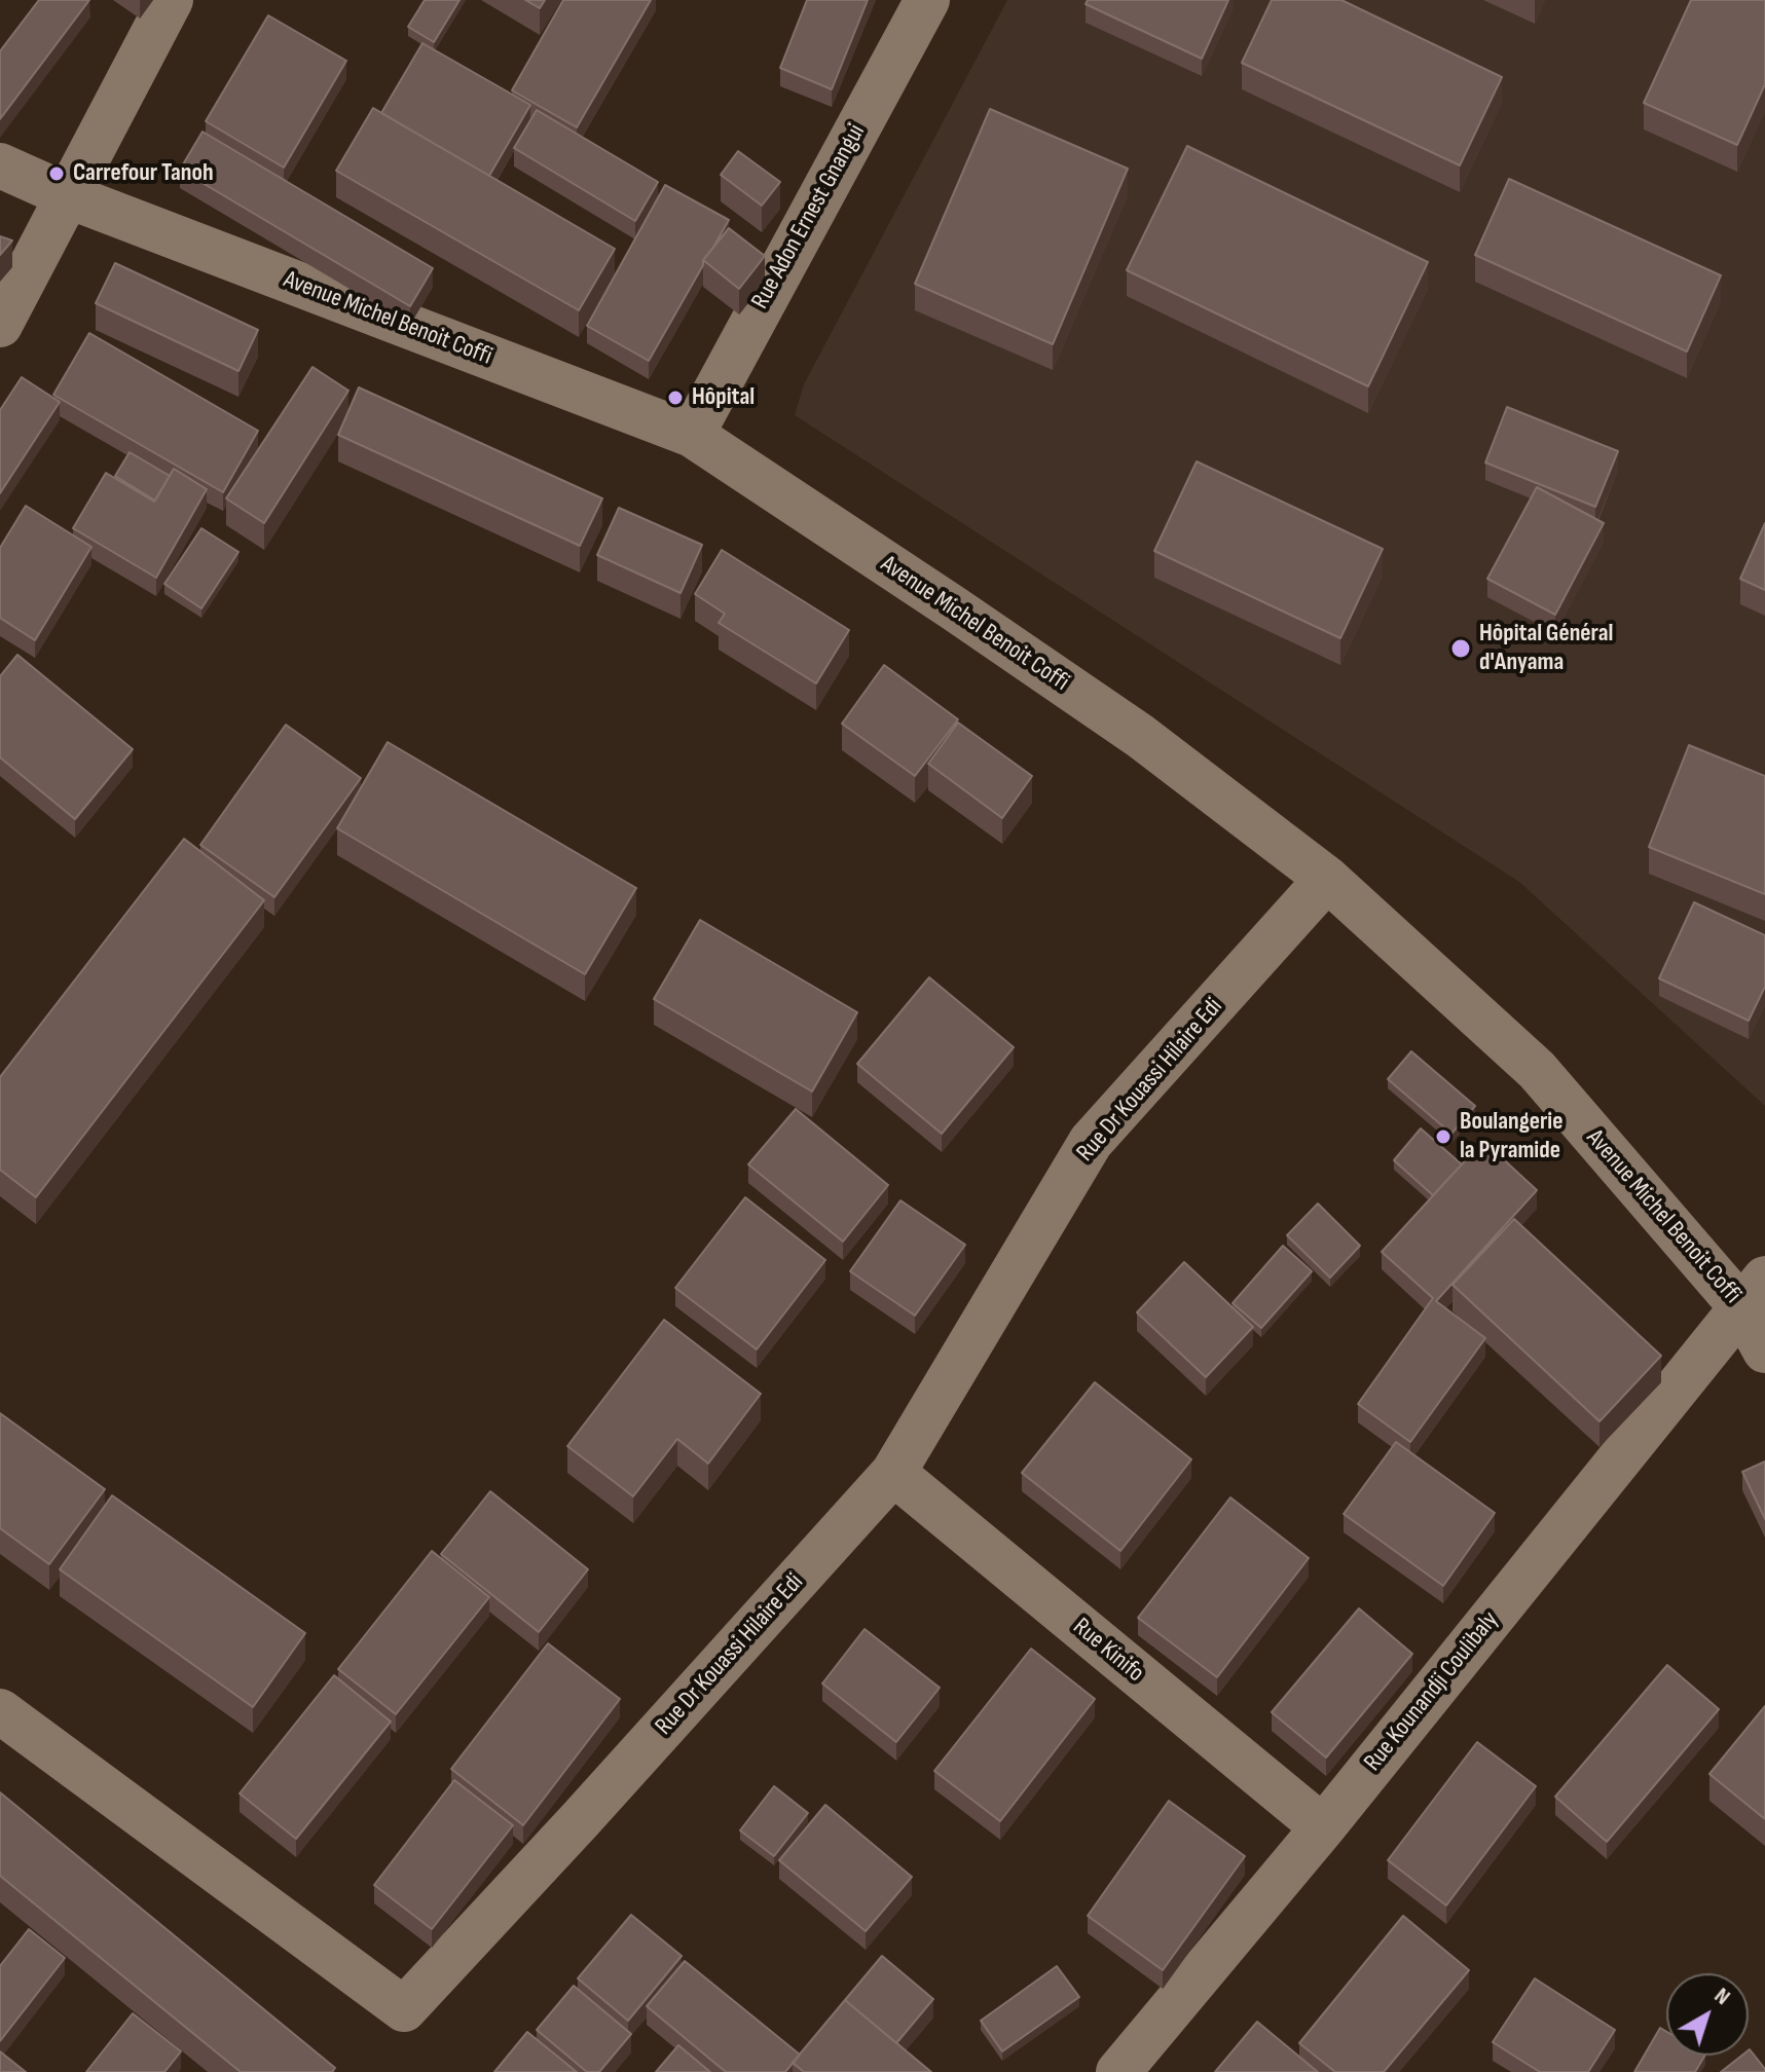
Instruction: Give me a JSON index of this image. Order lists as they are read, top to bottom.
{
  "streets": {
    "street": [
      "Rue Adon Ernest Gnangui",
      "Avenue Michel Benoit Coffi",
      "Rue Dr Kouassi Hilaire Edi",
      "Rue Kinifo",
      "Rue Kounandji Coulibaly"
    ]
  },
  "crossings": [
    ["Rue Adon Ernest Gnangui", "Avenue Michel Benoit Coffi"],
    ["Avenue Michel Benoit Coffi", "Rue Dr Kouassi Hilaire Edi"],
    ["Avenue Michel Benoit Coffi", "Rue Kounandji Coulibaly"],
    ["Rue Dr Kouassi Hilaire Edi", "Rue Kinifo"],
    ["Rue Kinifo", "Rue Kounandji Coulibaly"]
  ],
  "places": [
    "Carrefour Tanoh",
    "Hôpital",
    "Hôpital Général d'Anyama",
    "Boulangerie la Pyramide"
  ],
  "north": "top right"
}
